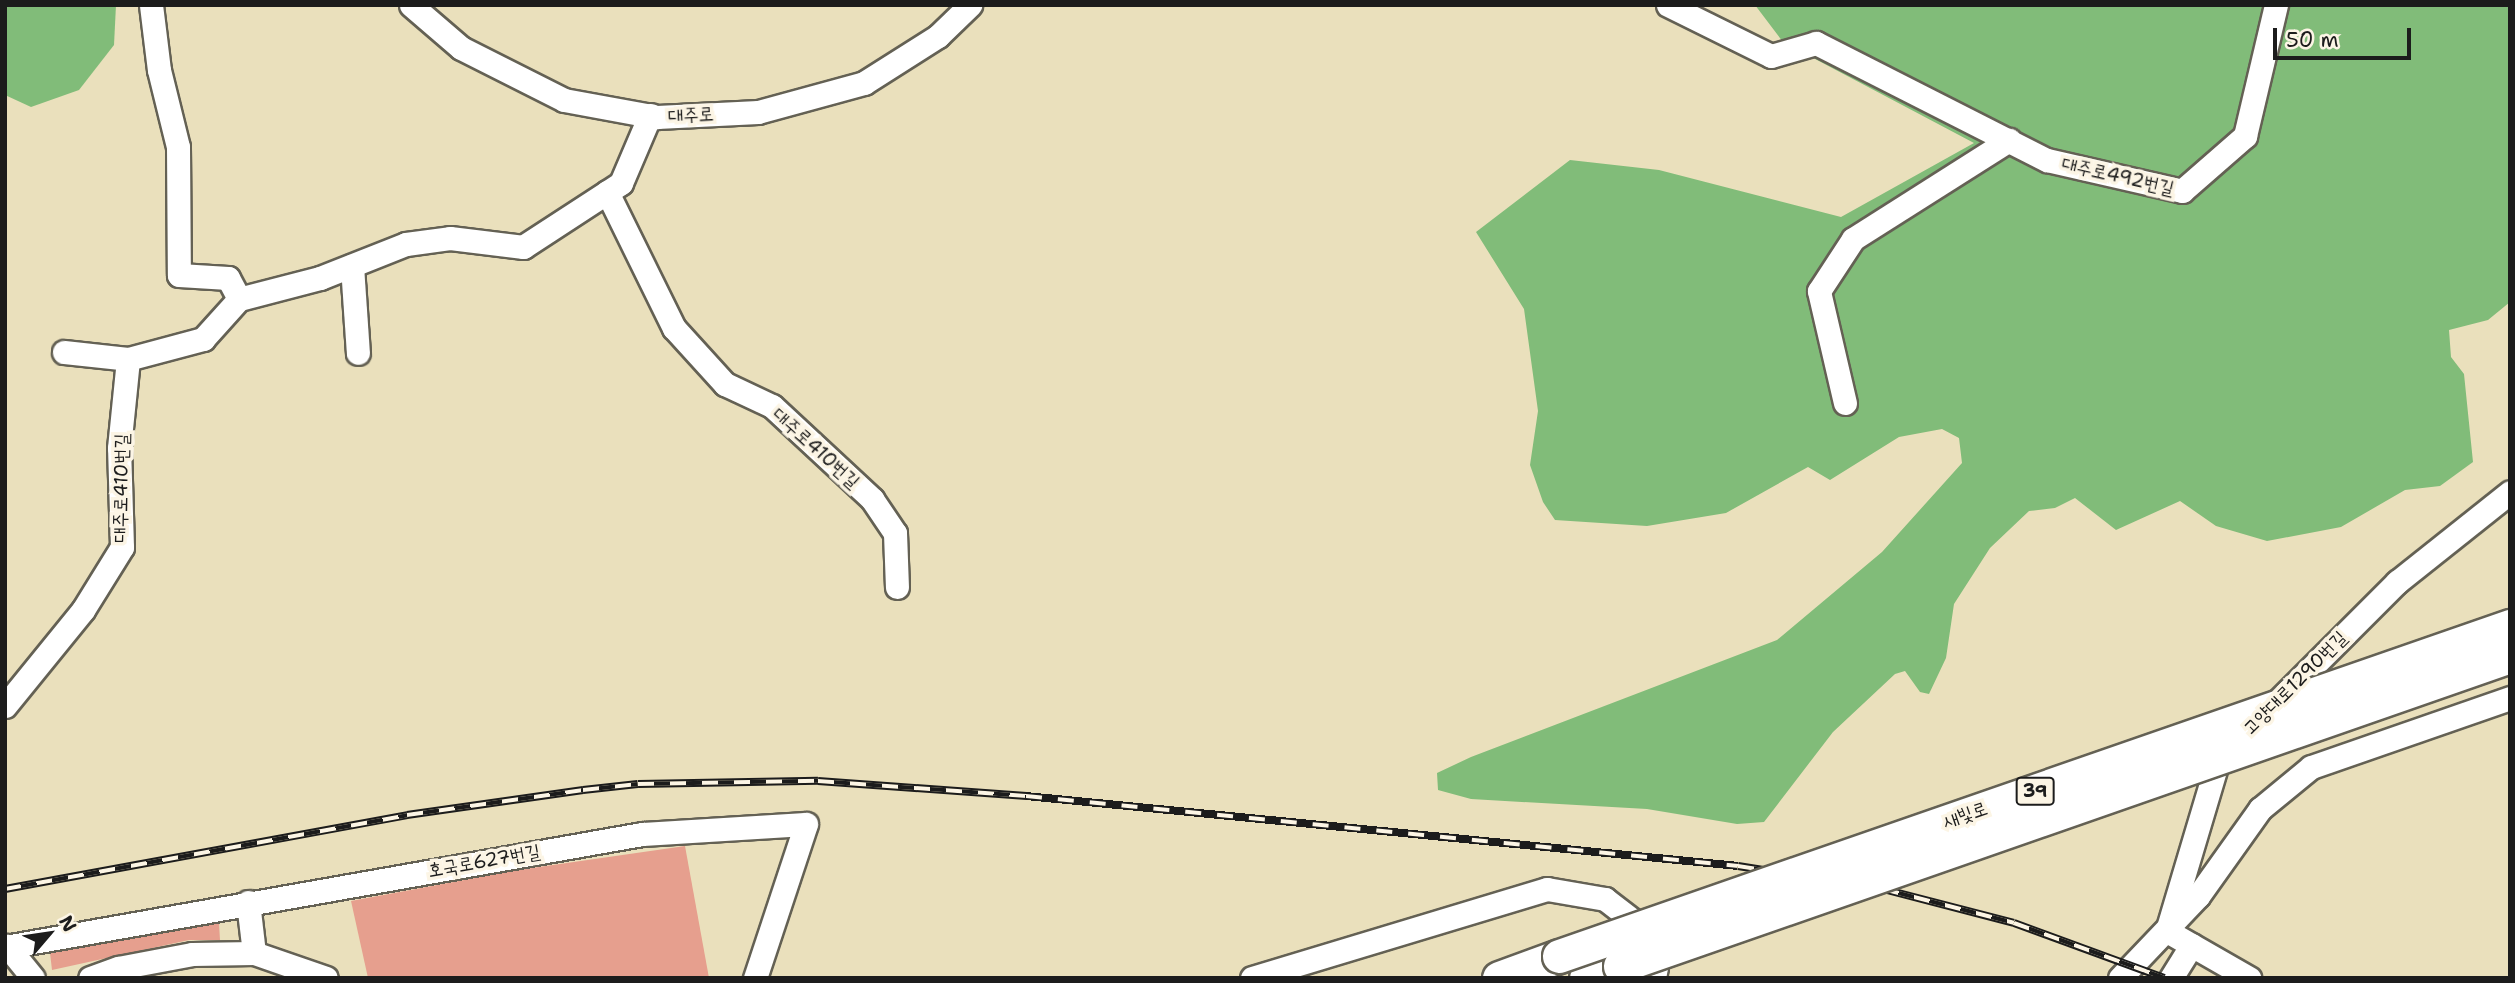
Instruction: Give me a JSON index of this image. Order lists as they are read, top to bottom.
{
  "streets": {
    "highway": ["39", "새빛로"],
    "street": [
      "대주로",
      "대주로492번길",
      "대주로410번길",
      "고양대로1290번길",
      "호국로627번길"
    ]
  },
  "scale_bar": "50 m",
  "north": "top right"
}
